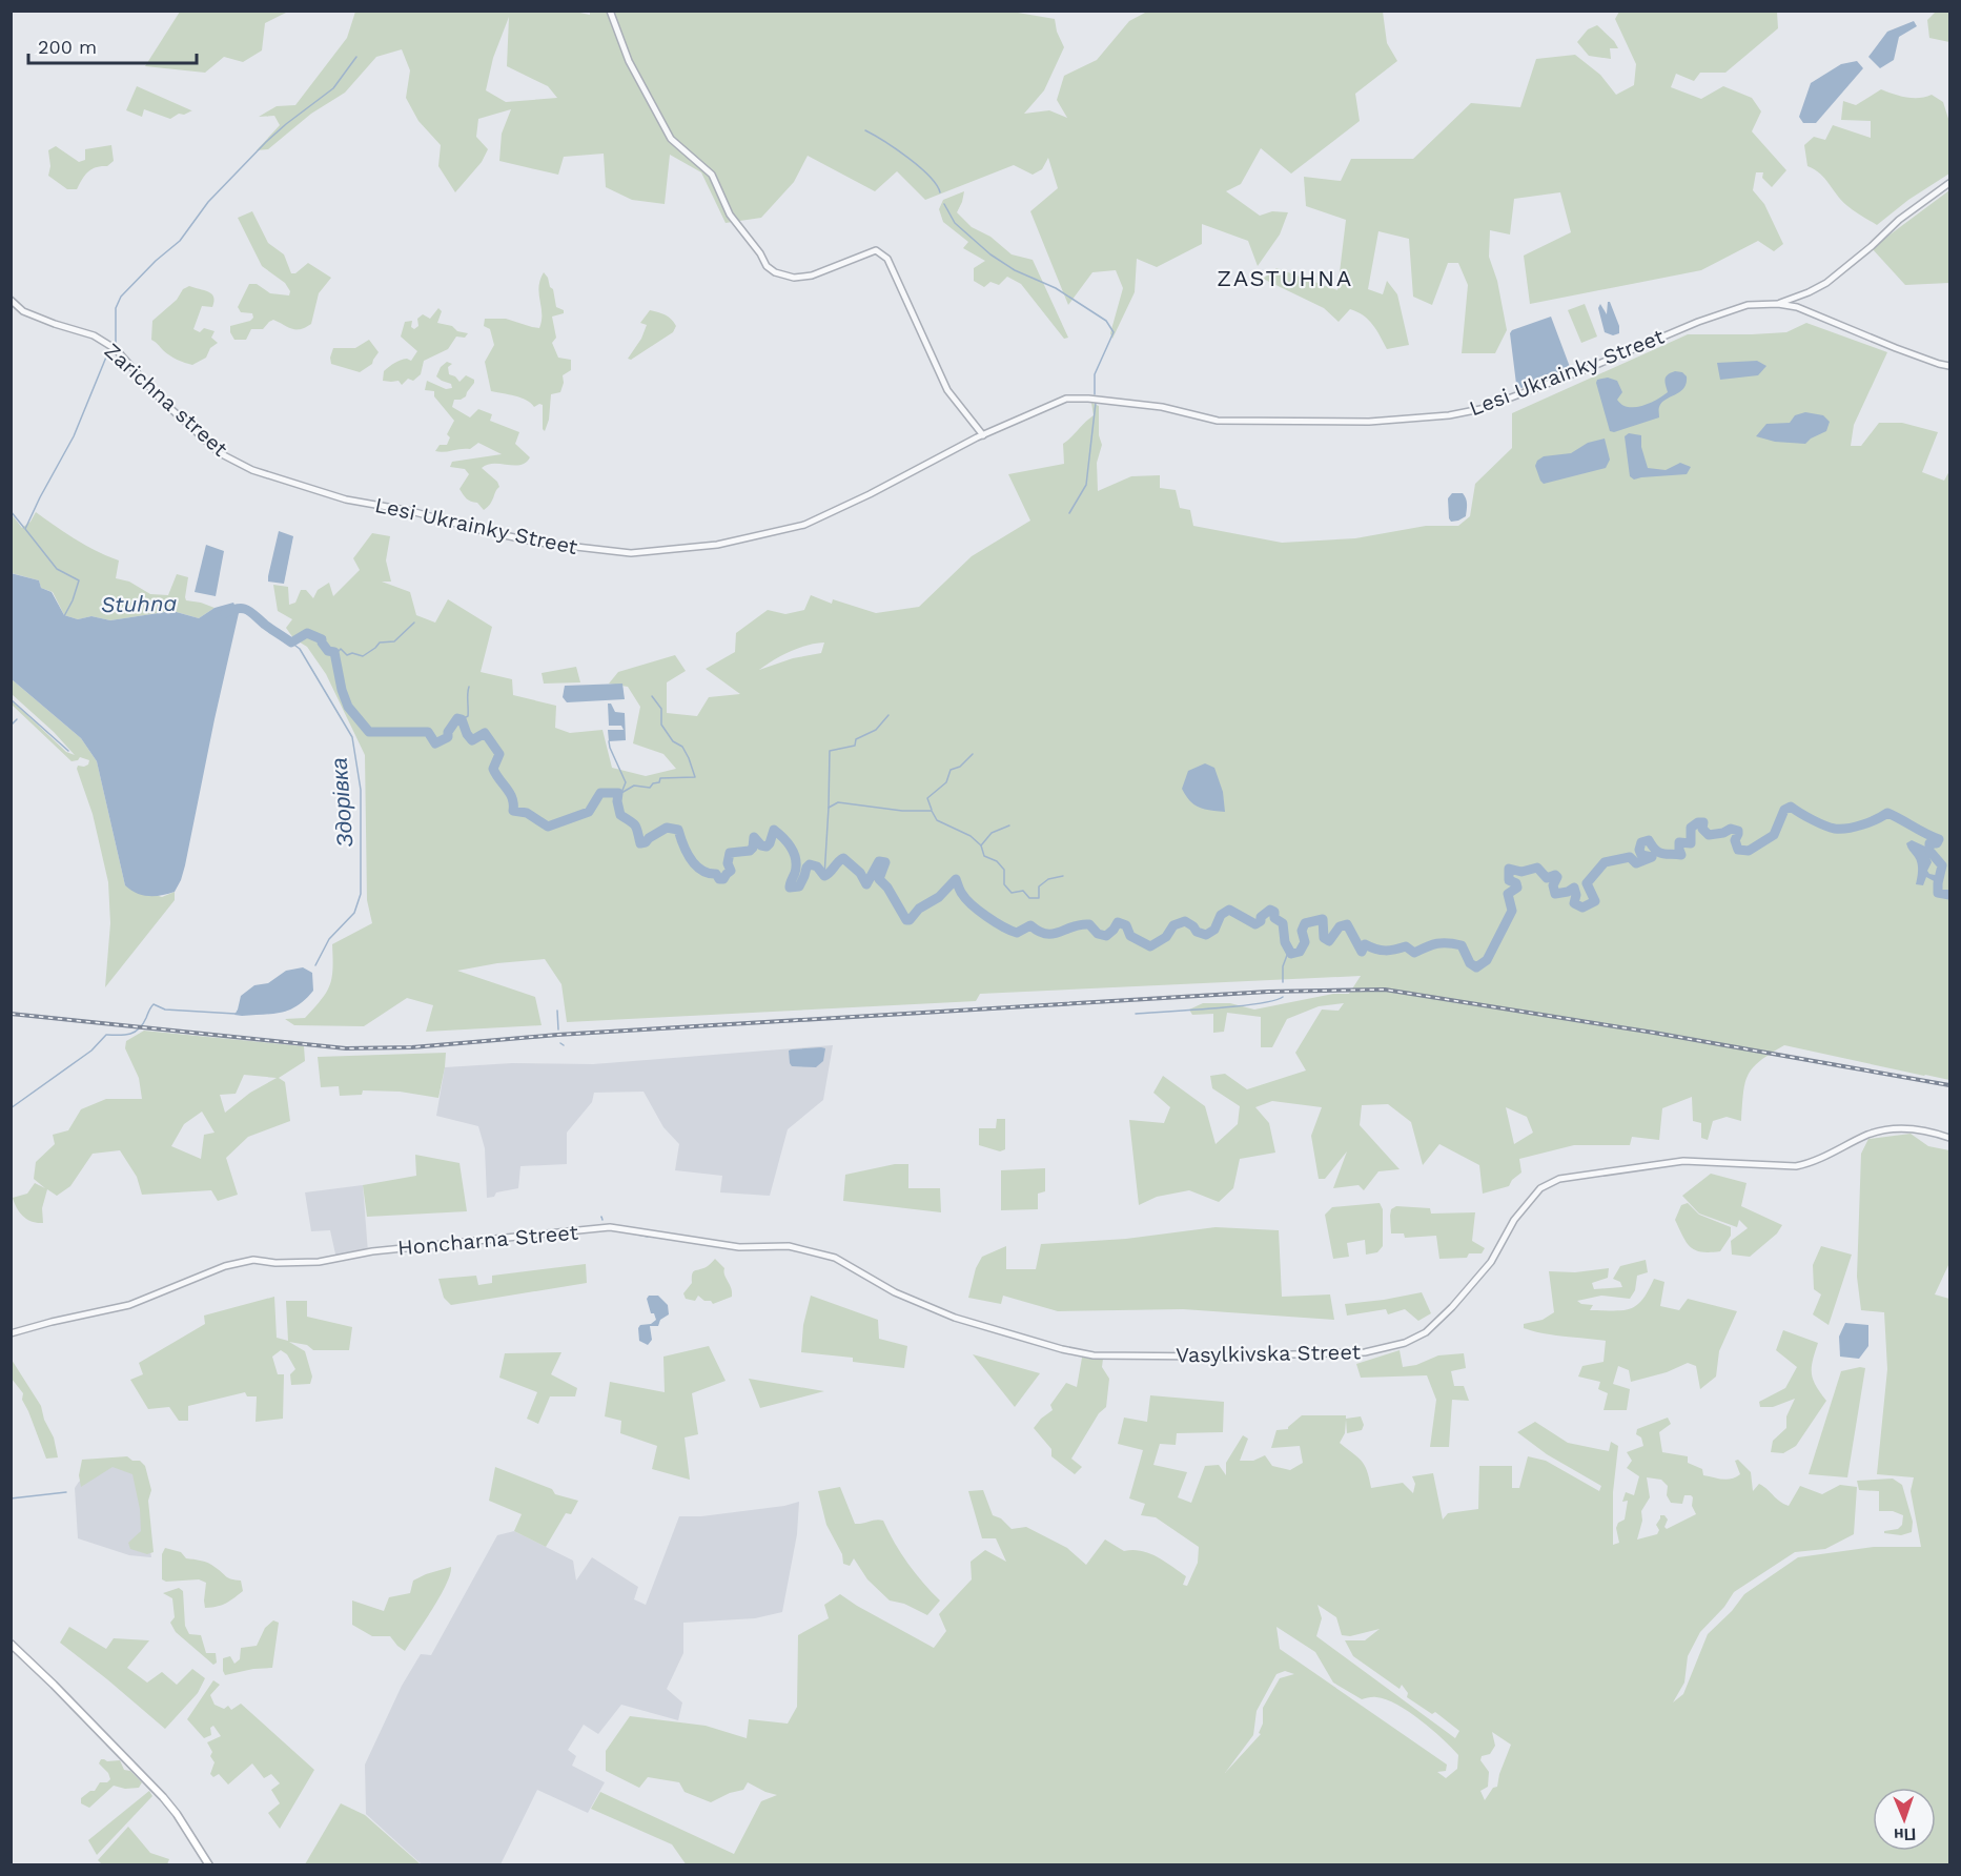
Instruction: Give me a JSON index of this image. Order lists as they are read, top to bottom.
{
  "streets": {
    "street": [
      "Lesi Ukrainky Street",
      "Zarichna street",
      "Honcharna Street",
      "Vasylkivska Street"
    ]
  },
  "crossings": [
    ["Lesi Ukrainky Street", "Zarichna street"],
    ["Honcharna Street", "Vasylkivska Street"]
  ],
  "districts": ["ZASTUHNA"],
  "water": ["Stuhna", "Здорівка"],
  "scale_bar": "200 m",
  "north": "bottom"
}
